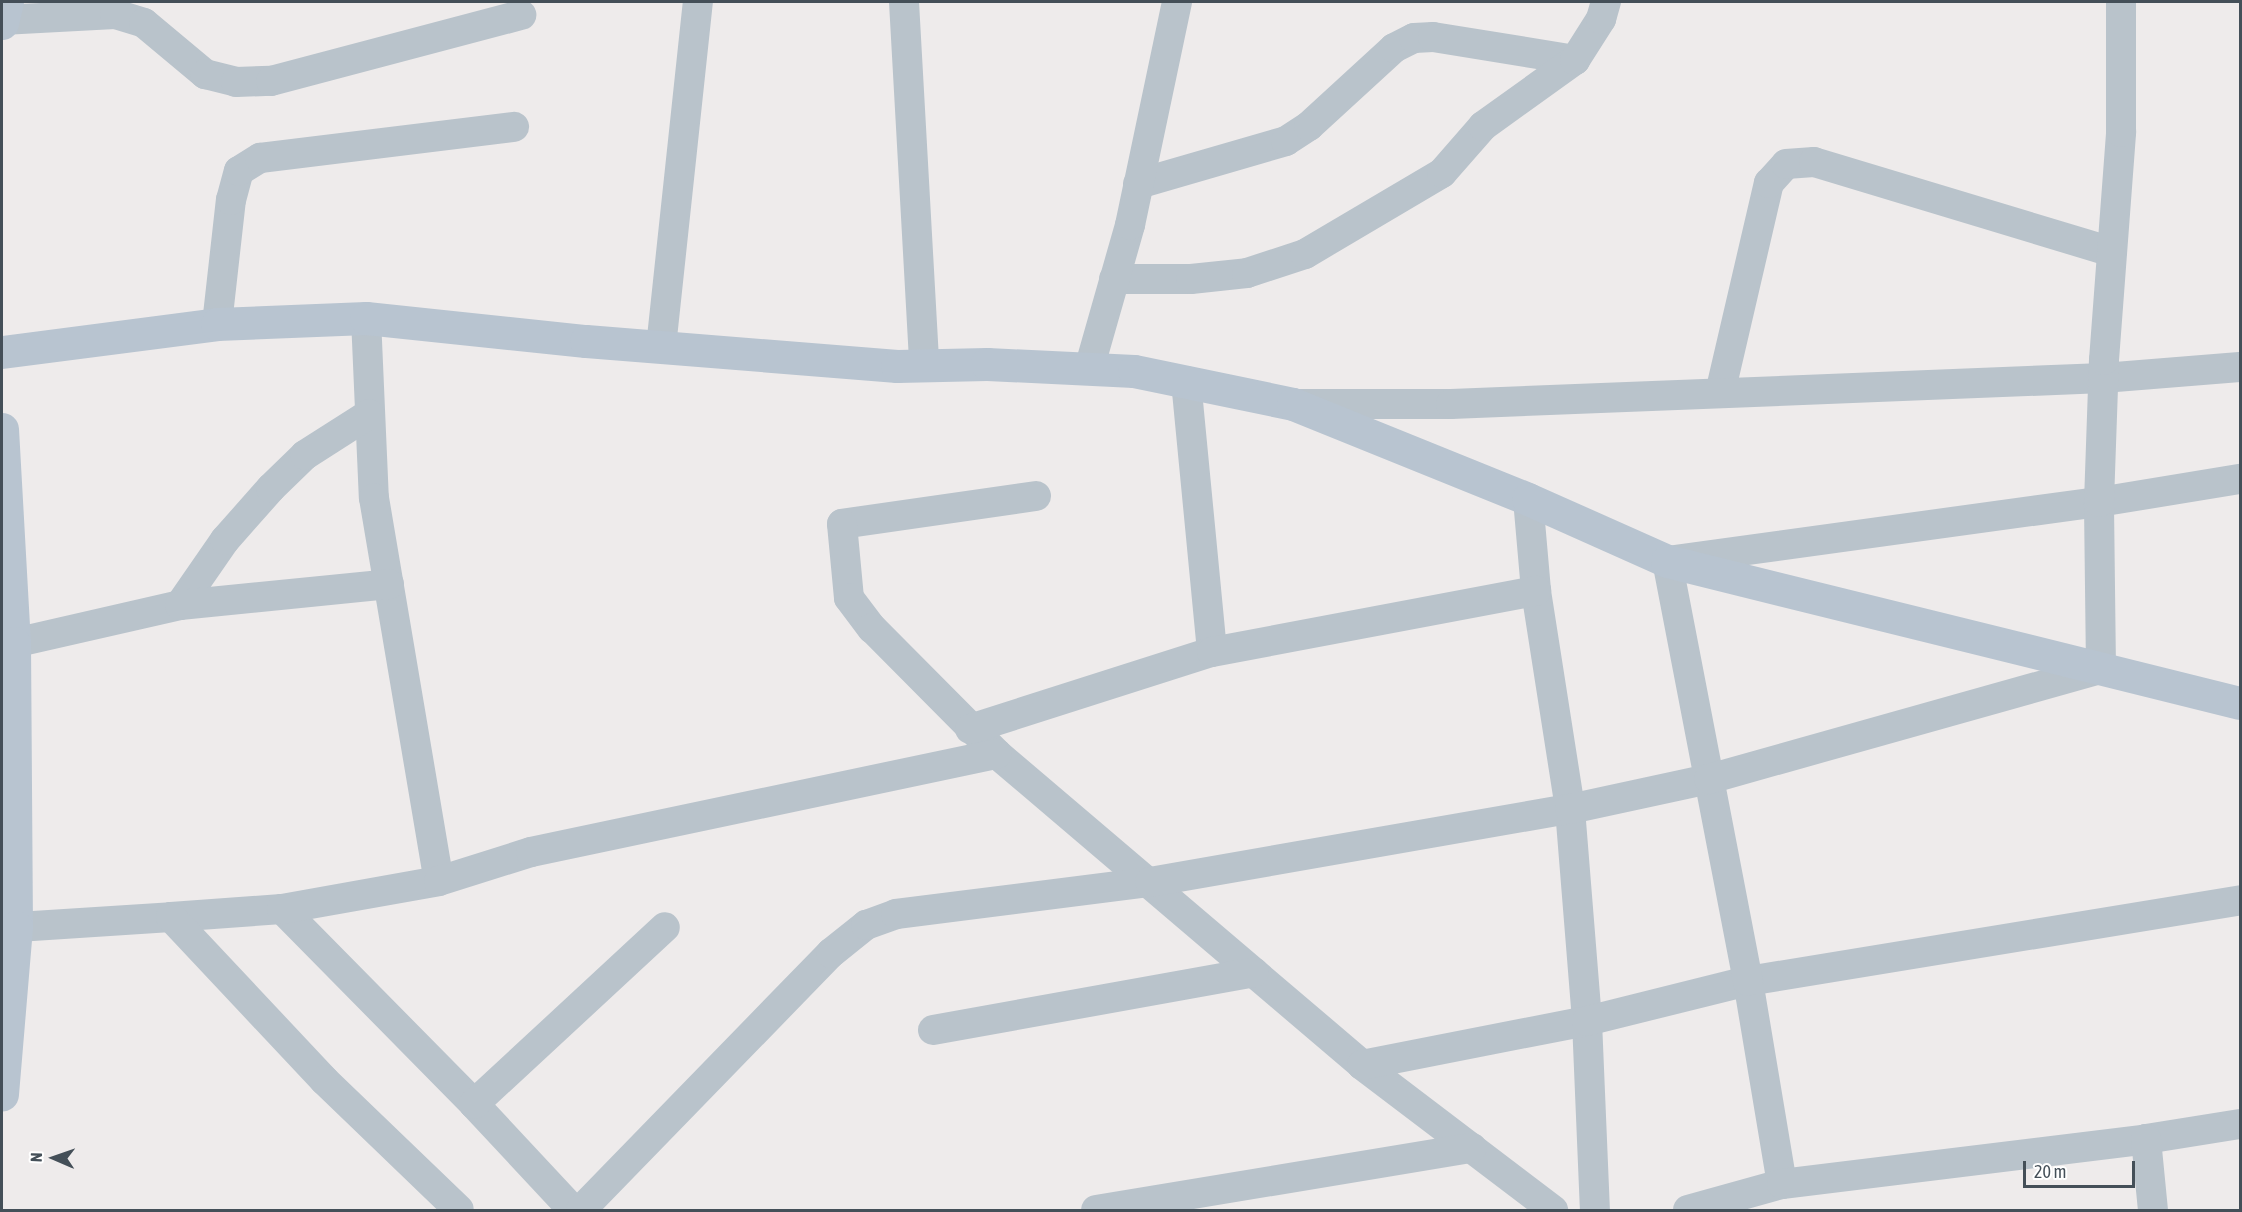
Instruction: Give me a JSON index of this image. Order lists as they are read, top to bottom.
{
  "scale_bar": "20 m",
  "north": "left"
}
